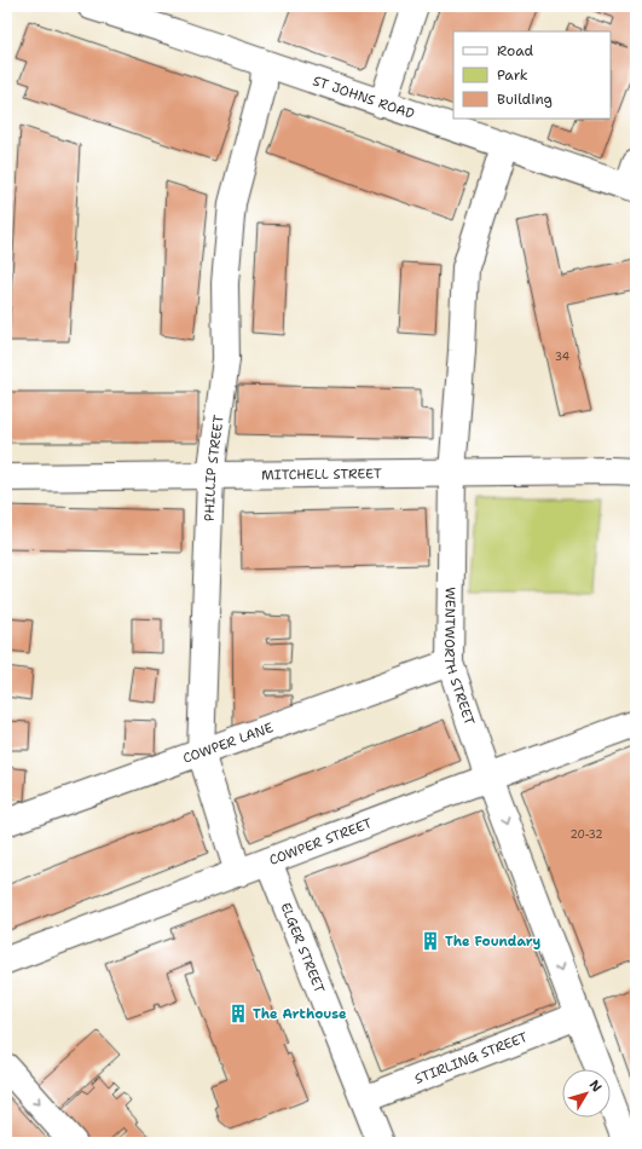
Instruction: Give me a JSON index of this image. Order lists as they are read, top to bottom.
{
  "streets": {
    "street": [
      "ST JOHNS ROAD",
      "PHILLIP STREET",
      "MITCHELL STREET",
      "WENTWORTH STREET",
      "COWPER LANE",
      "COWPER STREET",
      "ELGER STREET",
      "STIRLING STREET"
    ]
  },
  "crossings": [
    ["ST JOHNS ROAD", "PHILLIP STREET"],
    ["ST JOHNS ROAD", "WENTWORTH STREET"],
    ["PHILLIP STREET", "MITCHELL STREET"],
    ["PHILLIP STREET", "COWPER LANE"],
    ["PHILLIP STREET", "COWPER STREET"],
    ["MITCHELL STREET", "WENTWORTH STREET"],
    ["WENTWORTH STREET", "COWPER LANE"],
    ["WENTWORTH STREET", "COWPER STREET"],
    ["WENTWORTH STREET", "STIRLING STREET"],
    ["COWPER STREET", "ELGER STREET"],
    ["ELGER STREET", "STIRLING STREET"]
  ],
  "places": {
    "building": ["The Foundary", "The Arthouse"]
  },
  "house_numbers": ["34", "20-32"],
  "legend": ["Road", "Park", "Building"],
  "north": "top right"
}
